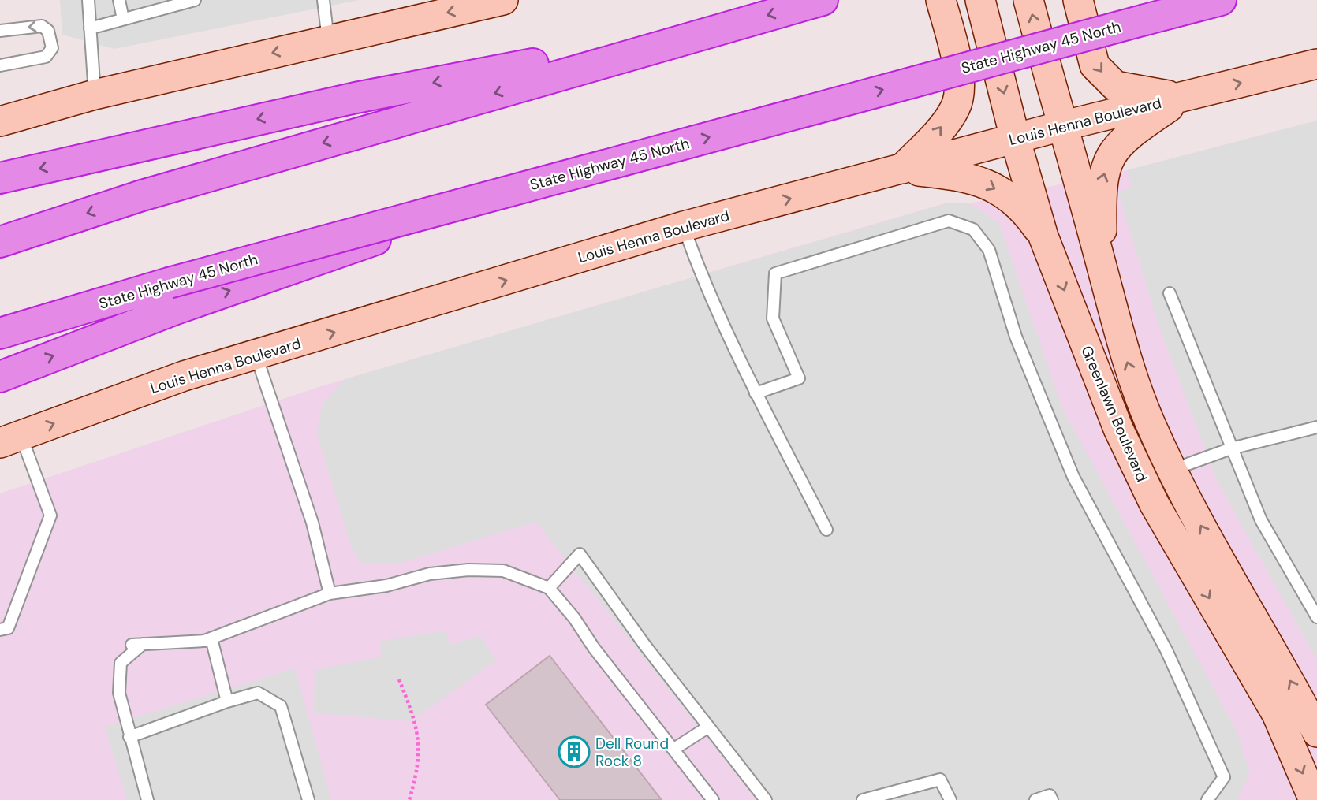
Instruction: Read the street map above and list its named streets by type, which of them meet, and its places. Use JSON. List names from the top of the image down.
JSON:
{
  "streets": {
    "highway": ["State Highway 45 North"],
    "main road": ["Louis Henna Boulevard", "Greenlawn Boulevard"]
  },
  "crossings": [
    ["Louis Henna Boulevard", "Greenlawn Boulevard"]
  ],
  "one_way": ["Louis Henna Boulevard"],
  "places": {
    "building": ["Dell Round Rock 8"]
  }
}
